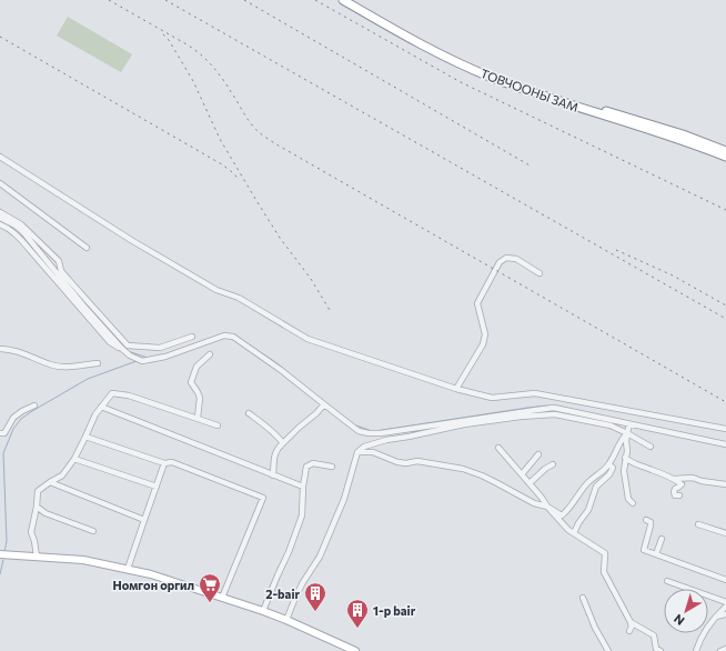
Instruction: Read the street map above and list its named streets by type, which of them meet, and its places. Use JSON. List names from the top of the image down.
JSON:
{
  "streets": {
    "highway": ["ТОВЧООНЫ ЗАМ"]
  },
  "places": {
    "supermarket": ["Номгон оргил"],
    "building": ["2-bair", "1-p bair"]
  },
  "north": "bottom left"
}
